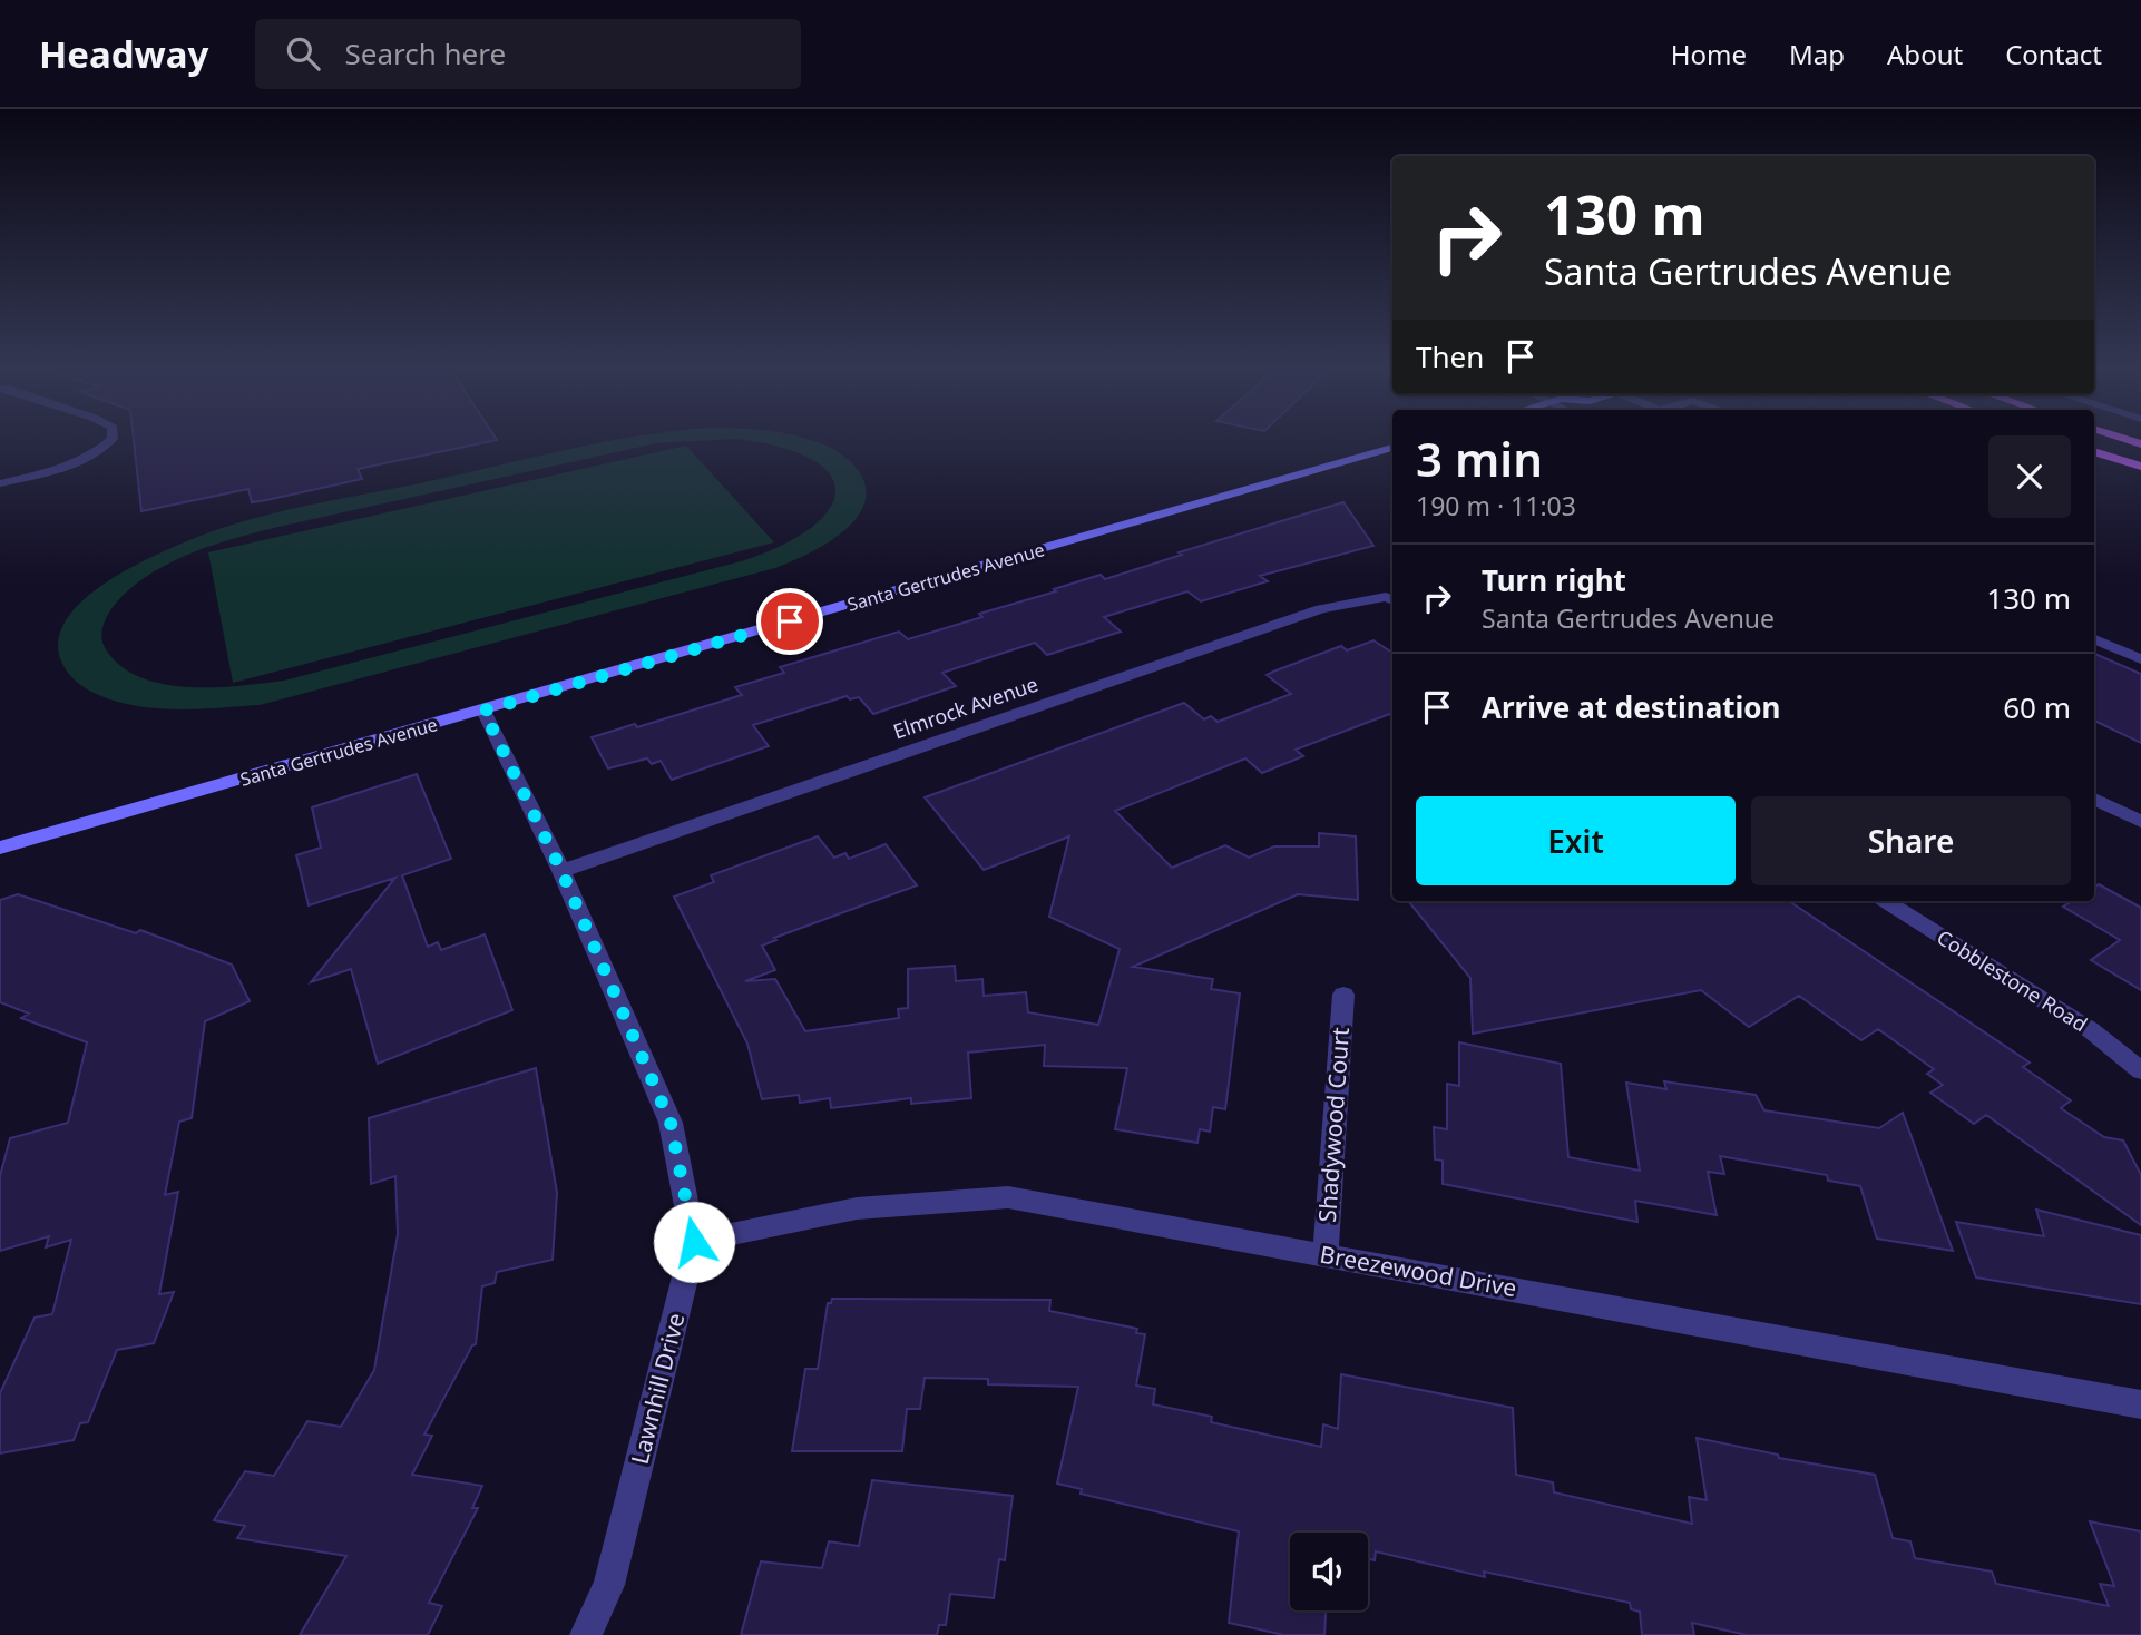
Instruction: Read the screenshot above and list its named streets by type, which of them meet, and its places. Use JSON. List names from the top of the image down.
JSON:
{
  "streets": {
    "main road": ["Santa Gertrudes Avenue"],
    "street": [
      "Elmrock Avenue",
      "Cobblestone Road",
      "Shadywood Court",
      "Breezewood Drive",
      "Lawnhill Drive"
    ]
  },
  "crossings": [
    ["Santa Gertrudes Avenue", "Lawnhill Drive"],
    ["Elmrock Avenue", "Lawnhill Drive"],
    ["Shadywood Court", "Breezewood Drive"],
    ["Breezewood Drive", "Lawnhill Drive"]
  ],
  "page": {
    "header": "Headway",
    "search": "Search here",
    "nav": [
      "Home",
      "Map",
      "About",
      "Contact"
    ],
    "turn": ["130 m", "Santa Gertrudes Avenue"],
    "then": "Then",
    "heading": ["3 min", "190 m · 11:03"],
    "list": [
      {
        "name": "Turn right",
        "note": "Santa Gertrudes Avenue",
        "value": "130 m"
      },
      {
        "name": "Arrive at destination",
        "value": "60 m"
      }
    ],
    "buttons": ["Exit", "Share"]
  }
}
